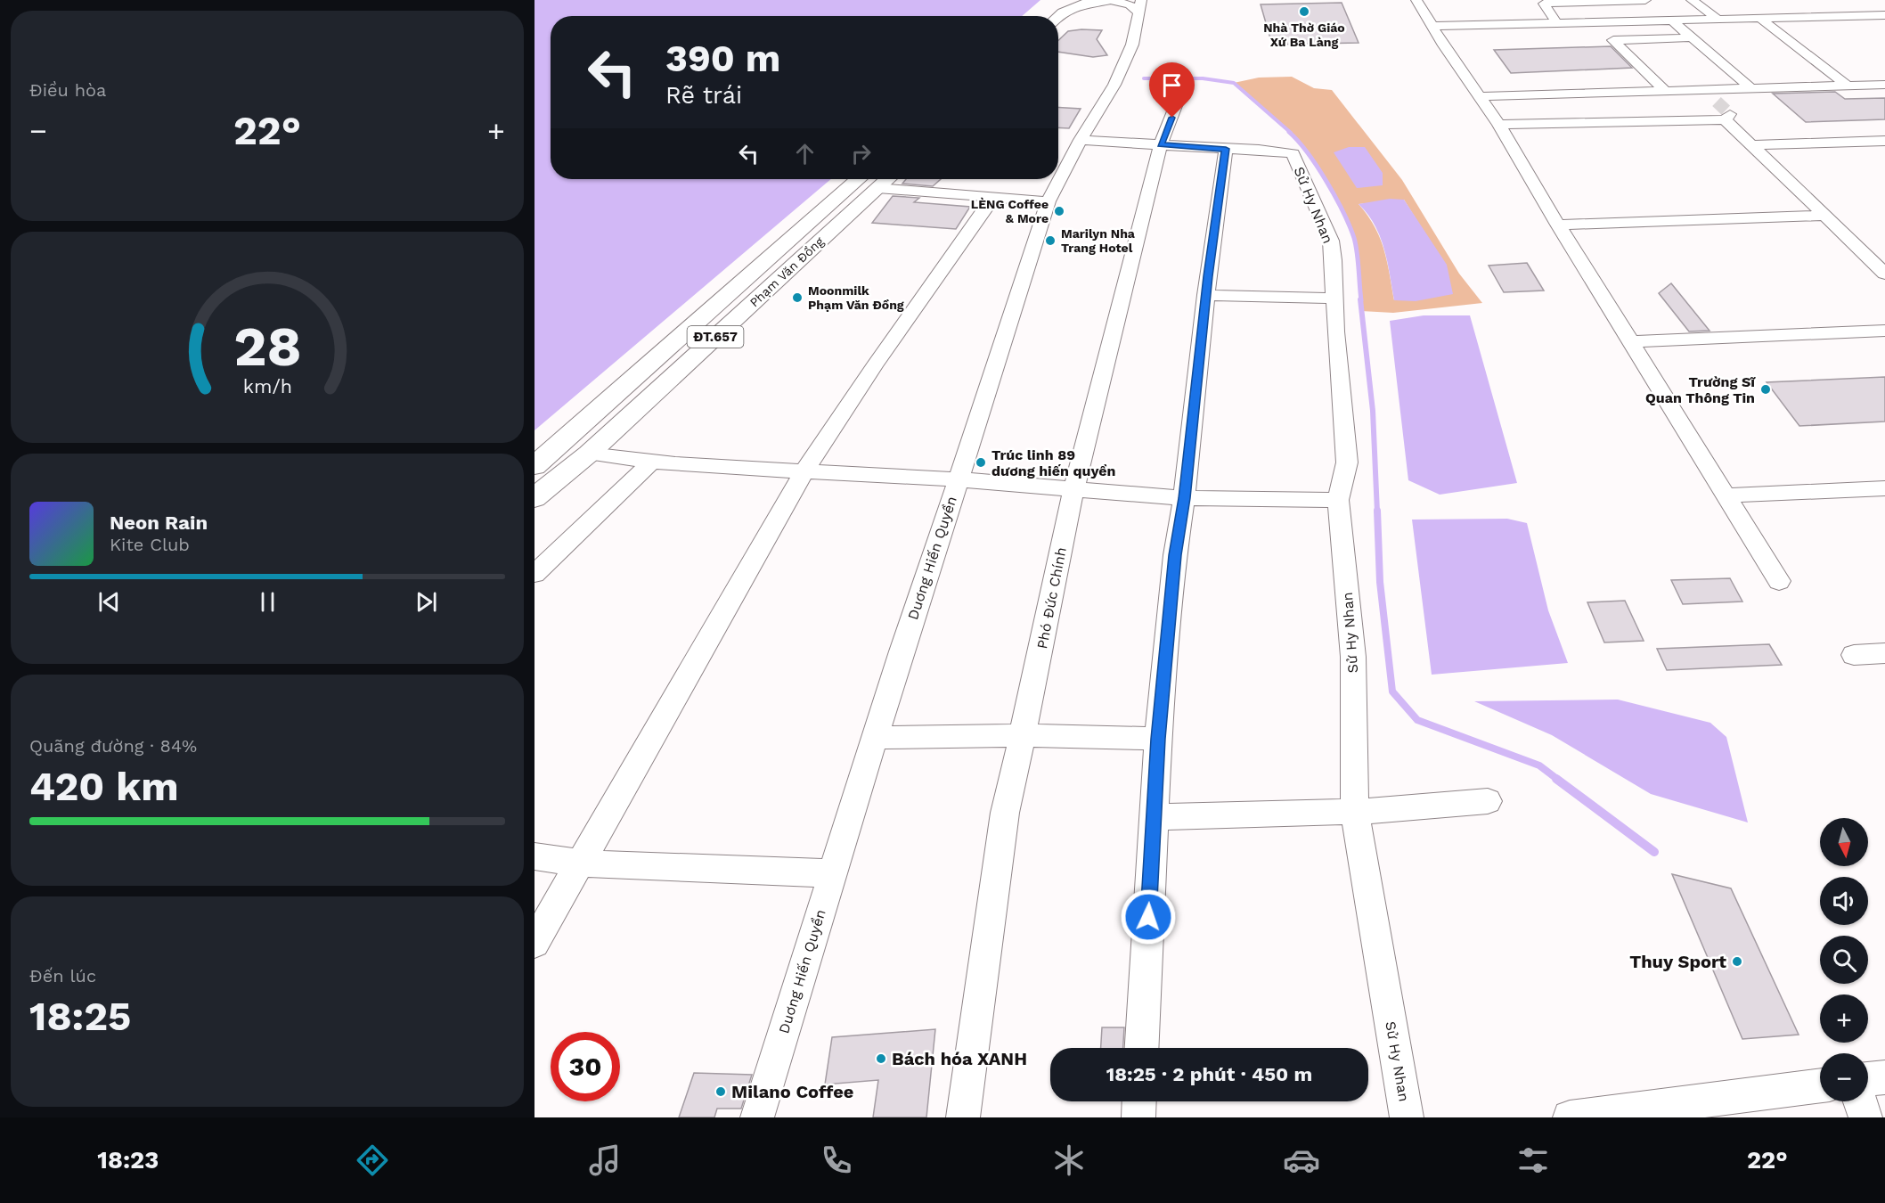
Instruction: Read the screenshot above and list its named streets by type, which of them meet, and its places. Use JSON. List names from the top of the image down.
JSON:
{
  "streets": {
    "main road": ["Phạm Văn Đồng", "ĐT.657"],
    "street": ["Sử Hy Nhan", "Duơng Hiến Quyền", "Phó Đức Chính"]
  },
  "places": [
    "Nhà Thờ Giáo Xứ Ba Làng",
    "LÈNG Coffee & More",
    "Marilyn Nha Trang Hotel",
    "Moonmilk Phạm Văn Đồng",
    "Trường Sĩ Quan Thông Tin",
    "Trúc linh 89 dương hiến quyền",
    "Thuy Sport",
    "Bách hóa XANH",
    "Milano Coffee"
  ],
  "north": "bottom",
  "page": {
    "tile": [
      "Điều hòa",
      ["Quãng đường · 84%", "420 km"],
      ["Đến lúc", "18:25"]
    ],
    "turn": ["390 m", "Rẽ trái"],
    "heat": ["−", "22°", "+"],
    "song": ["Neon Rain", "Kite Club"],
    "map_buttons": ["+", "−"],
    "limit": "30",
    "trip": "18:25 · 2 phút · 450 m",
    "tabs": ["18:23", "22°"],
    "gauge": ["28", "km/h"]
  }
}
